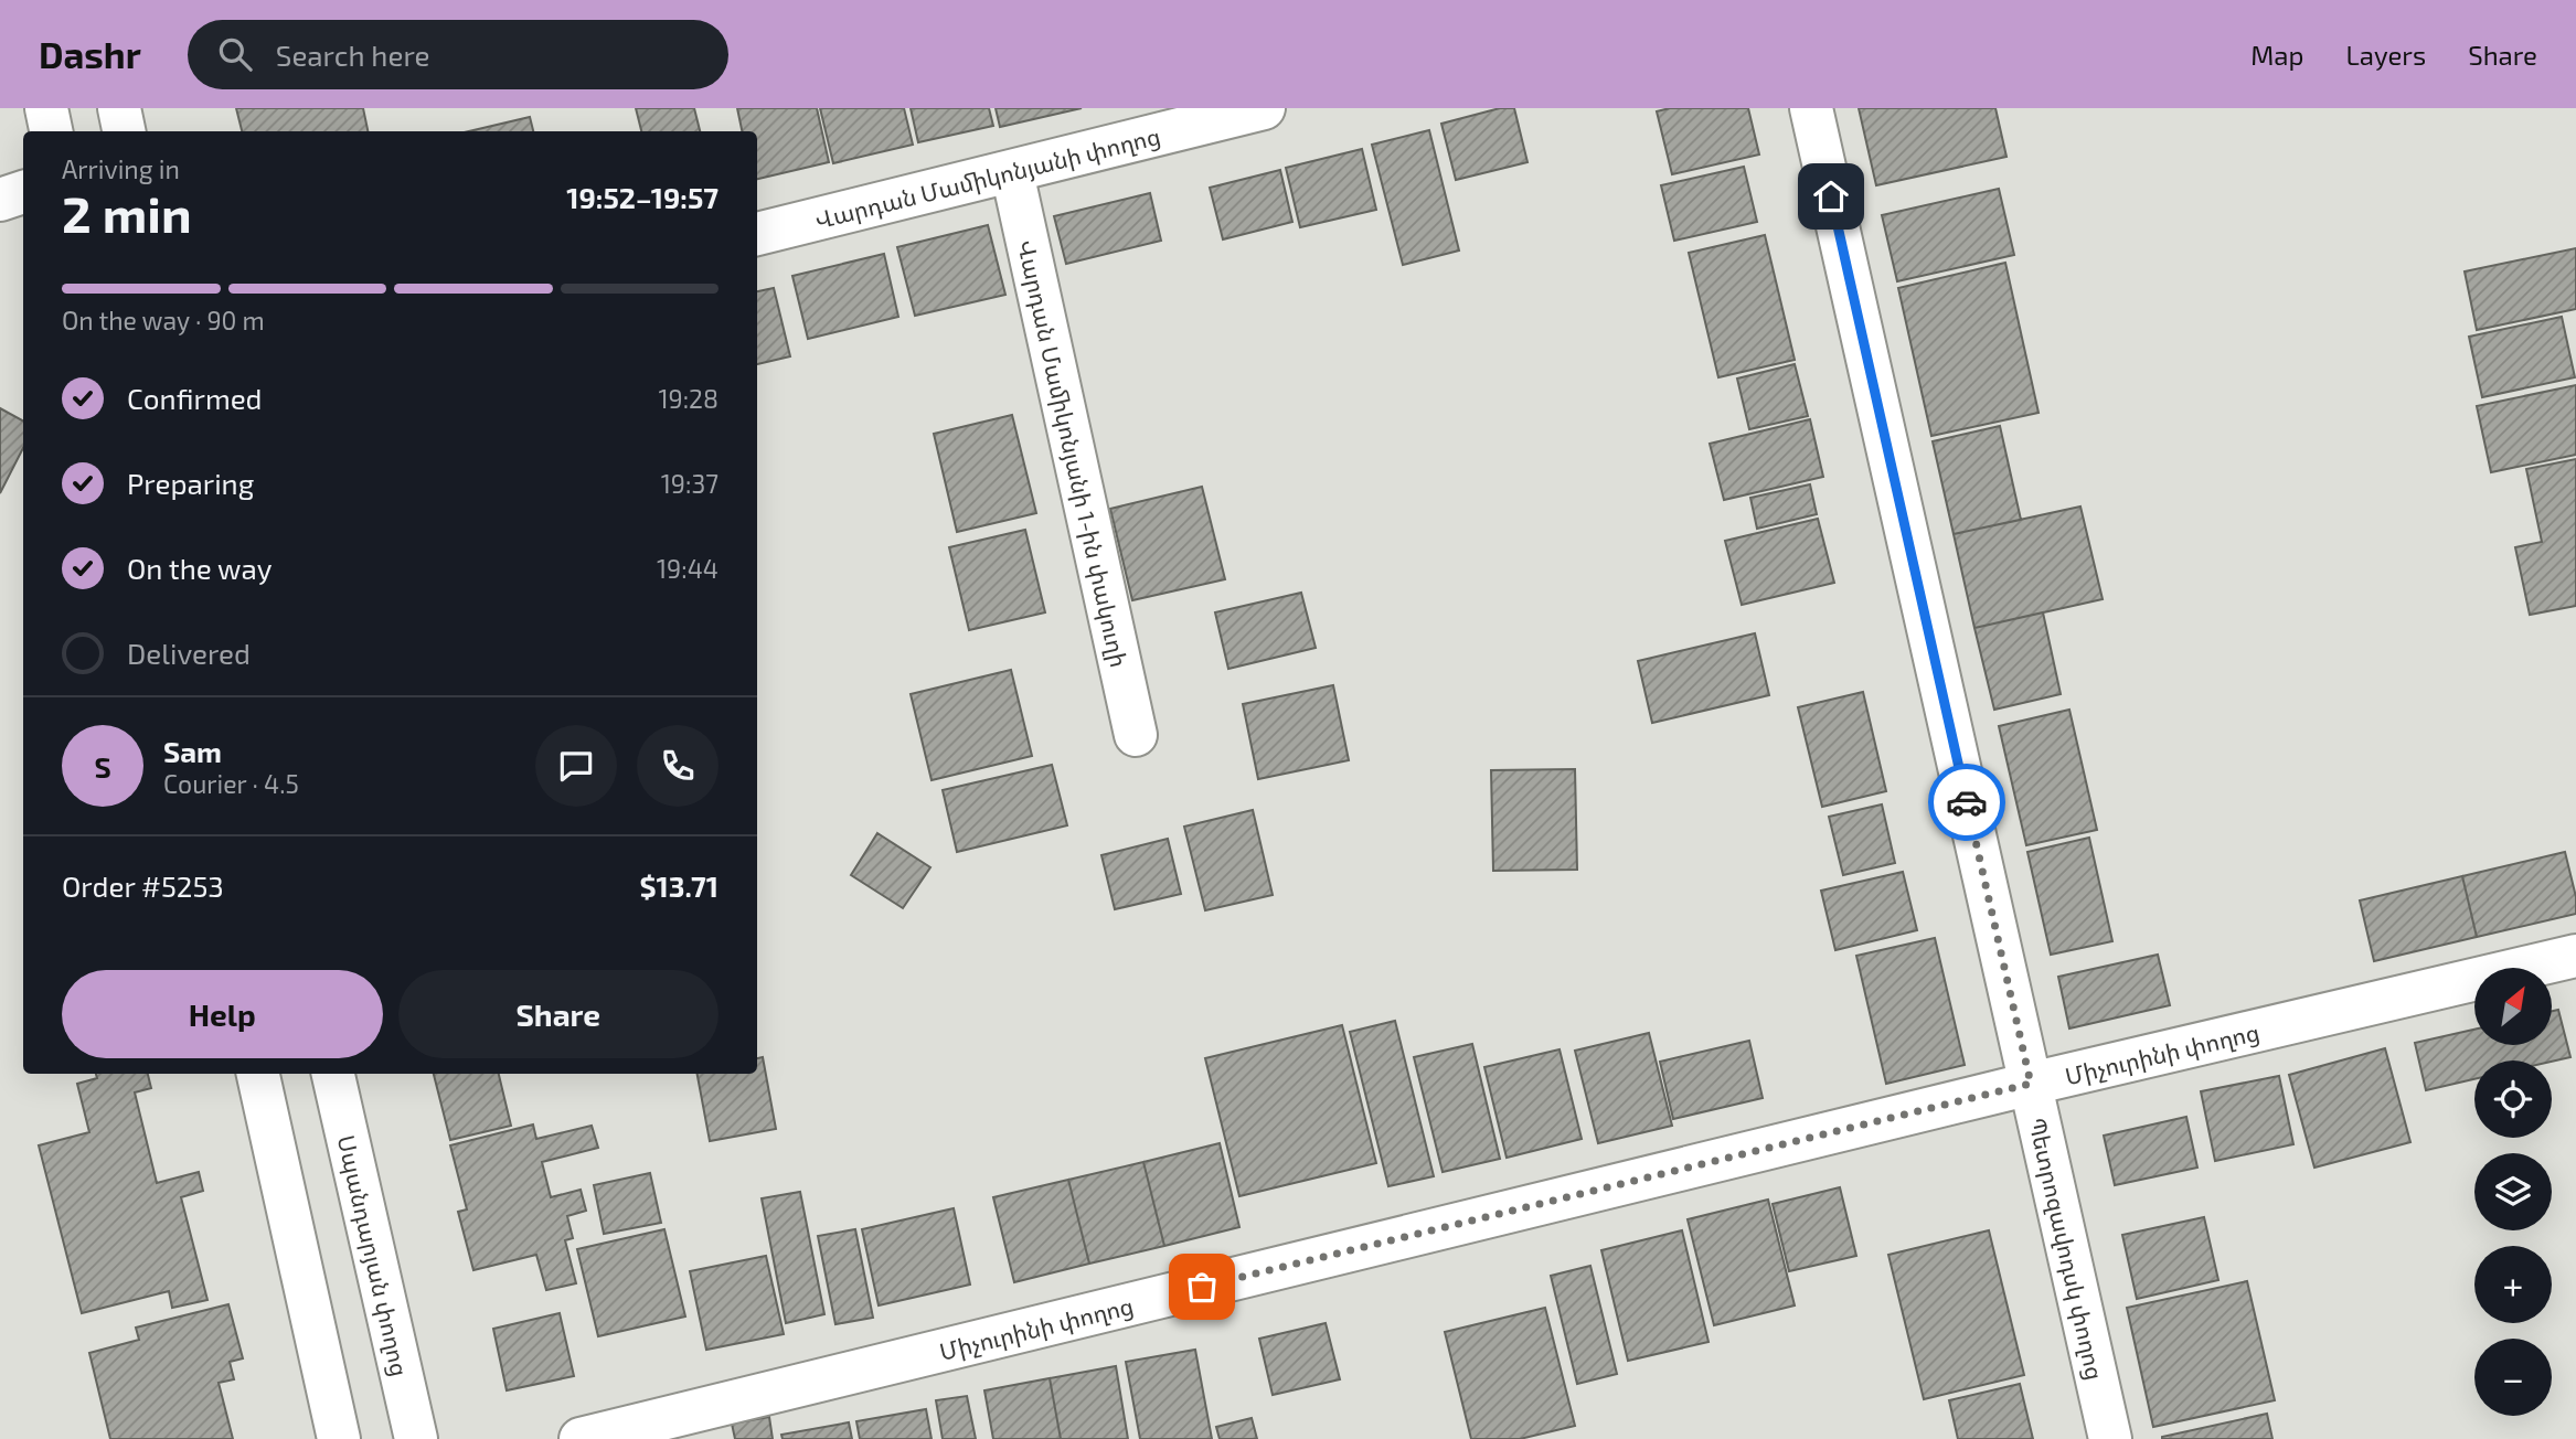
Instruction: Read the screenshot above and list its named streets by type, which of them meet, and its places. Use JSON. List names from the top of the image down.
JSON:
{
  "streets": {
    "street": [
      "Վարդան Մամիկոնյանի փողոց",
      "Վարդան Մամիկոնյանի 1-ին փակուղի",
      "Միչուրինի փողոց",
      "Պետրոզավոդսկ փողոց",
      "Սպանդարյան փողոց"
    ]
  },
  "crossings": [
    ["Վարդան Մամիկոնյանի փողոց", "Վարդան Մամիկոնյանի 1-ին փակուղի"],
    ["Միչուրինի փողոց", "Պետրոզավոդսկ փողոց"]
  ],
  "north": "top right",
  "page": {
    "header": "Dashr",
    "search": "Search here",
    "nav": ["Map", "Layers", "Share"],
    "heading": ["2 min", "Arriving in", "19:52–19:57"],
    "panel": [
      "Sam",
      "Courier · 4.5",
      "Order #5253",
      "$13.71"
    ],
    "bar": "On the way · 90 m",
    "list": [
      ["Confirmed", "19:28"],
      ["Preparing", "19:37"],
      ["On the way", "19:44"],
      "Delivered"
    ],
    "round": "S",
    "buttons": ["Help", "Share"],
    "map_buttons": ["+", "−"]
  }
}
